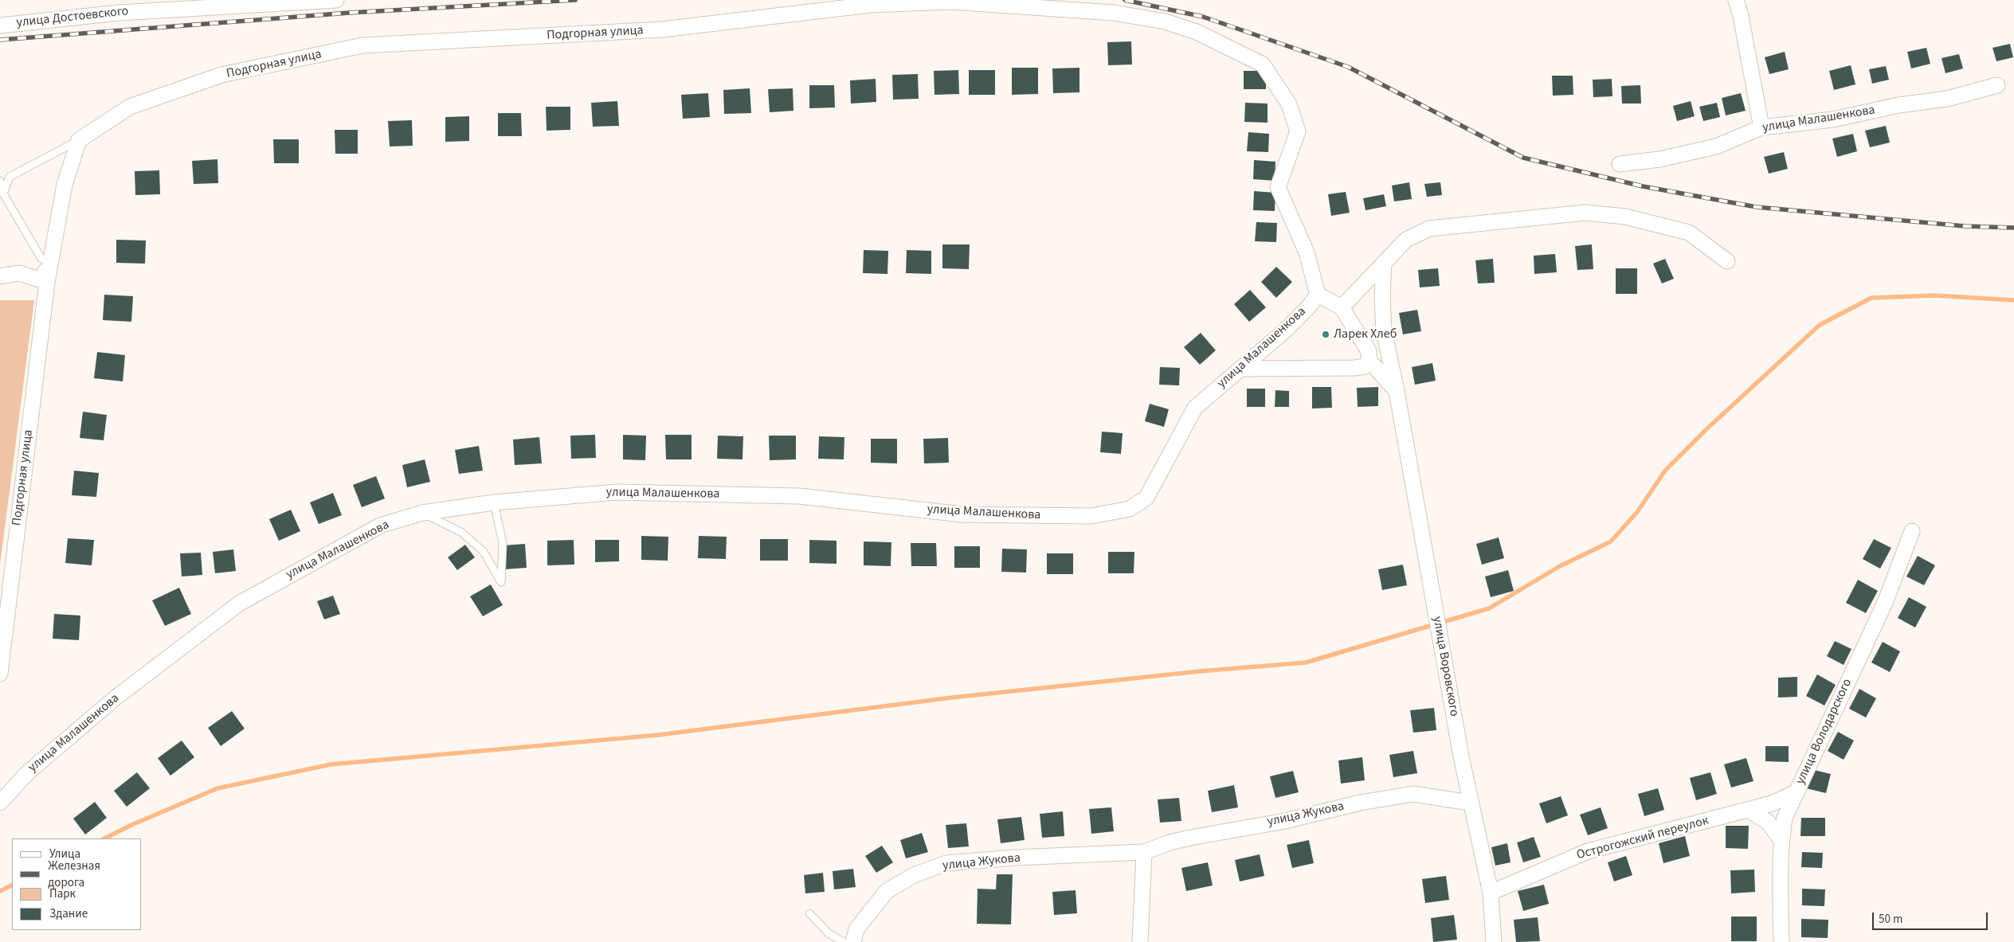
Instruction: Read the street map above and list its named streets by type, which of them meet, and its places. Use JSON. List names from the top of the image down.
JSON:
{
  "streets": {
    "street": [
      "улица Достоевского",
      "Подгорная улица",
      "улица Малашенкова",
      "улица Воровского",
      "улица Володарского",
      "улица Жукова",
      "Острогожский переулок"
    ]
  },
  "crossings": [
    ["Подгорная улица", "улица Малашенкова"],
    ["улица Воровского", "улица Жукова"],
    ["улица Воровского", "Острогожский переулок"],
    ["улица Володарского", "Острогожский переулок"]
  ],
  "places": ["Ларек Хлеб"],
  "legend": [
    "Улица",
    "Железная дорога",
    "Парк",
    "Здание"
  ],
  "scale_bar": "50 m"
}
